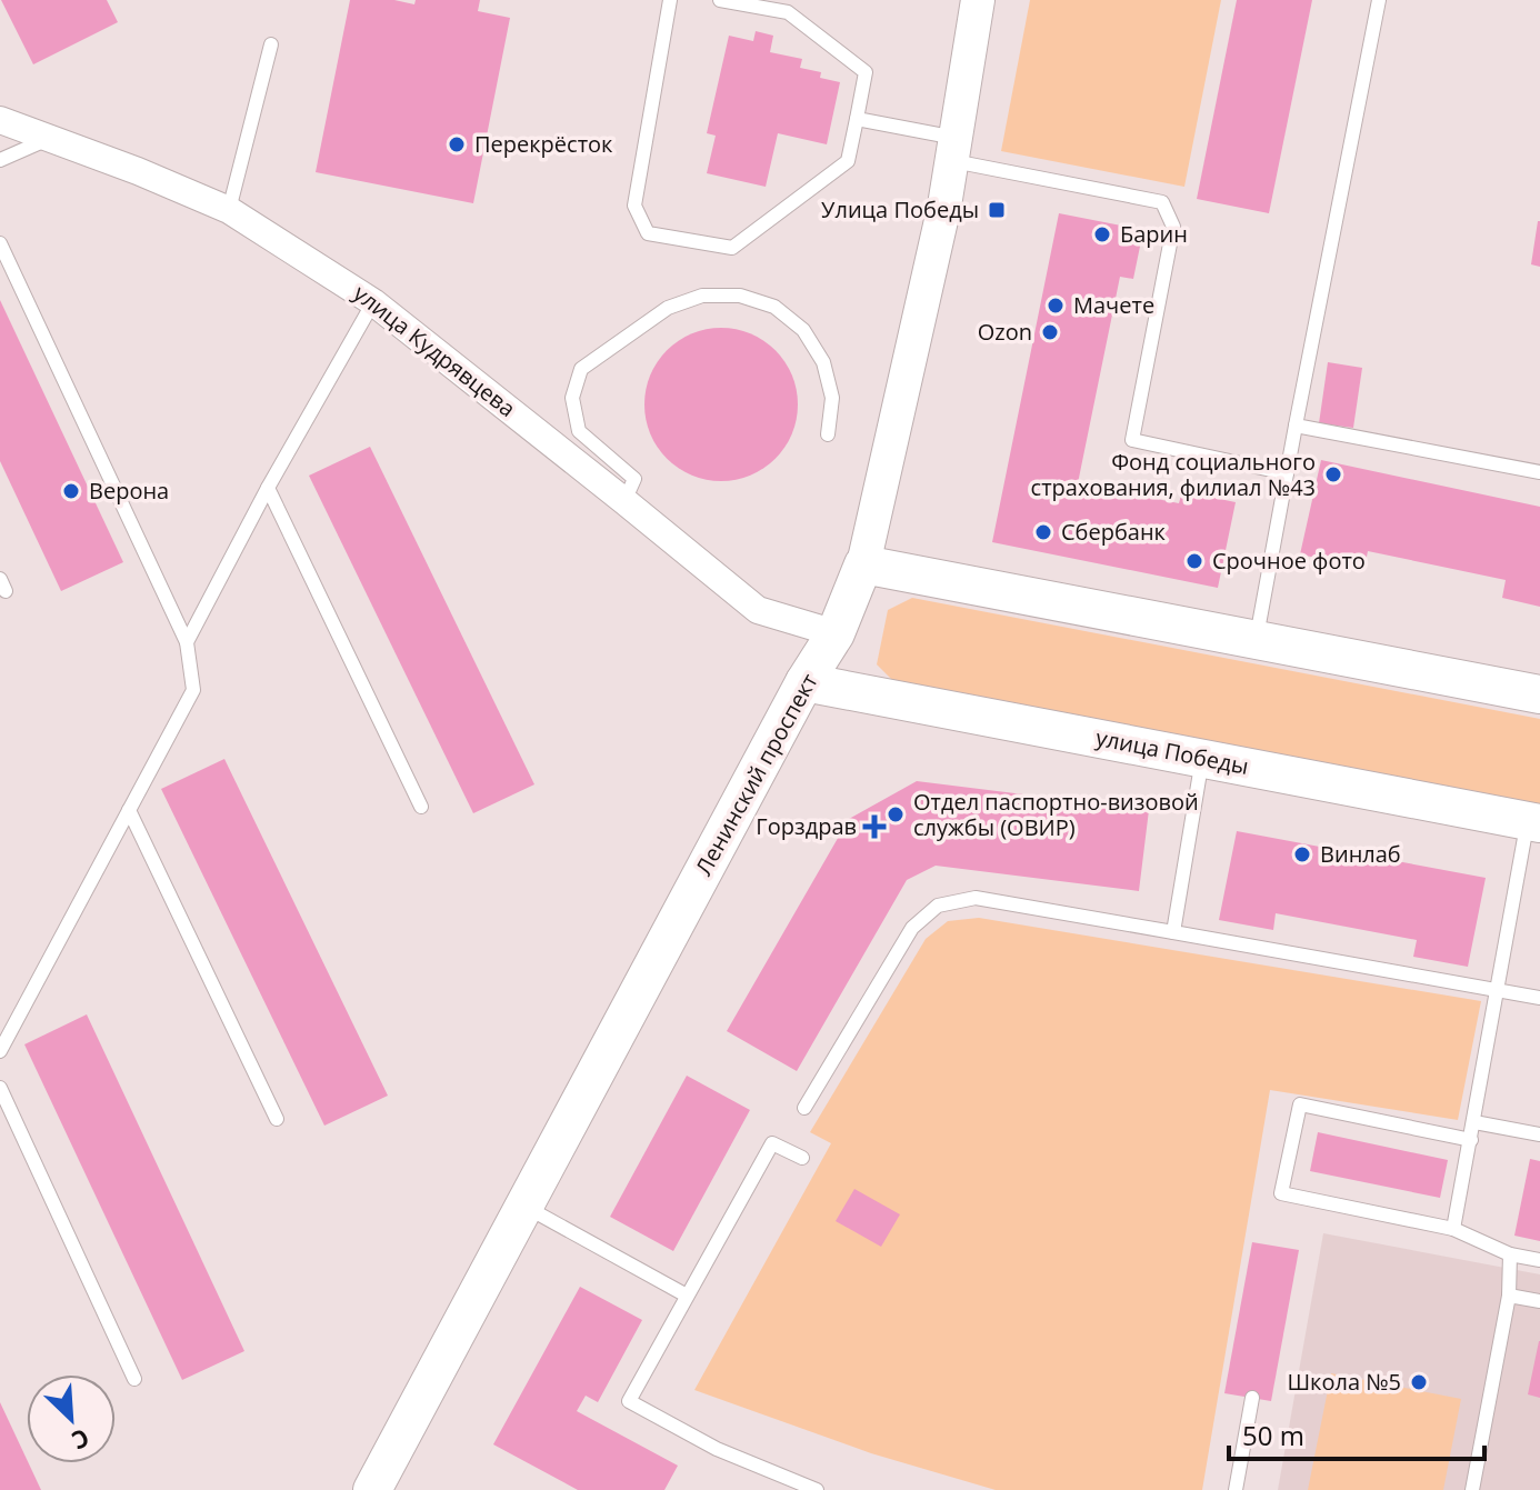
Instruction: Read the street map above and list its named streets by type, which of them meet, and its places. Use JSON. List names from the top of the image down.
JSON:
{
  "streets": {
    "main road": ["улица Победы", "Ленинский проспект"],
    "street": ["улица Кудрявцева"]
  },
  "crossings": [
    ["улица Кудрявцева", "Ленинский проспект"],
    ["улица Победы", "Ленинский проспект"]
  ],
  "places": {
    "other": [
      "Перекрёсток",
      "Барин",
      "Мачете",
      "Ozon",
      "Фонд социального страхования, филиал №43",
      "Верона",
      "Сбербанк",
      "Срочное фото",
      "Отдел паспортно-визовой службы (ОВИР)",
      "Винлаб",
      "Школа №5"
    ],
    "transit": ["Улица Победы"],
    "health": ["Горздрав"]
  },
  "scale_bar": "50 m",
  "north": "bottom right"
}
